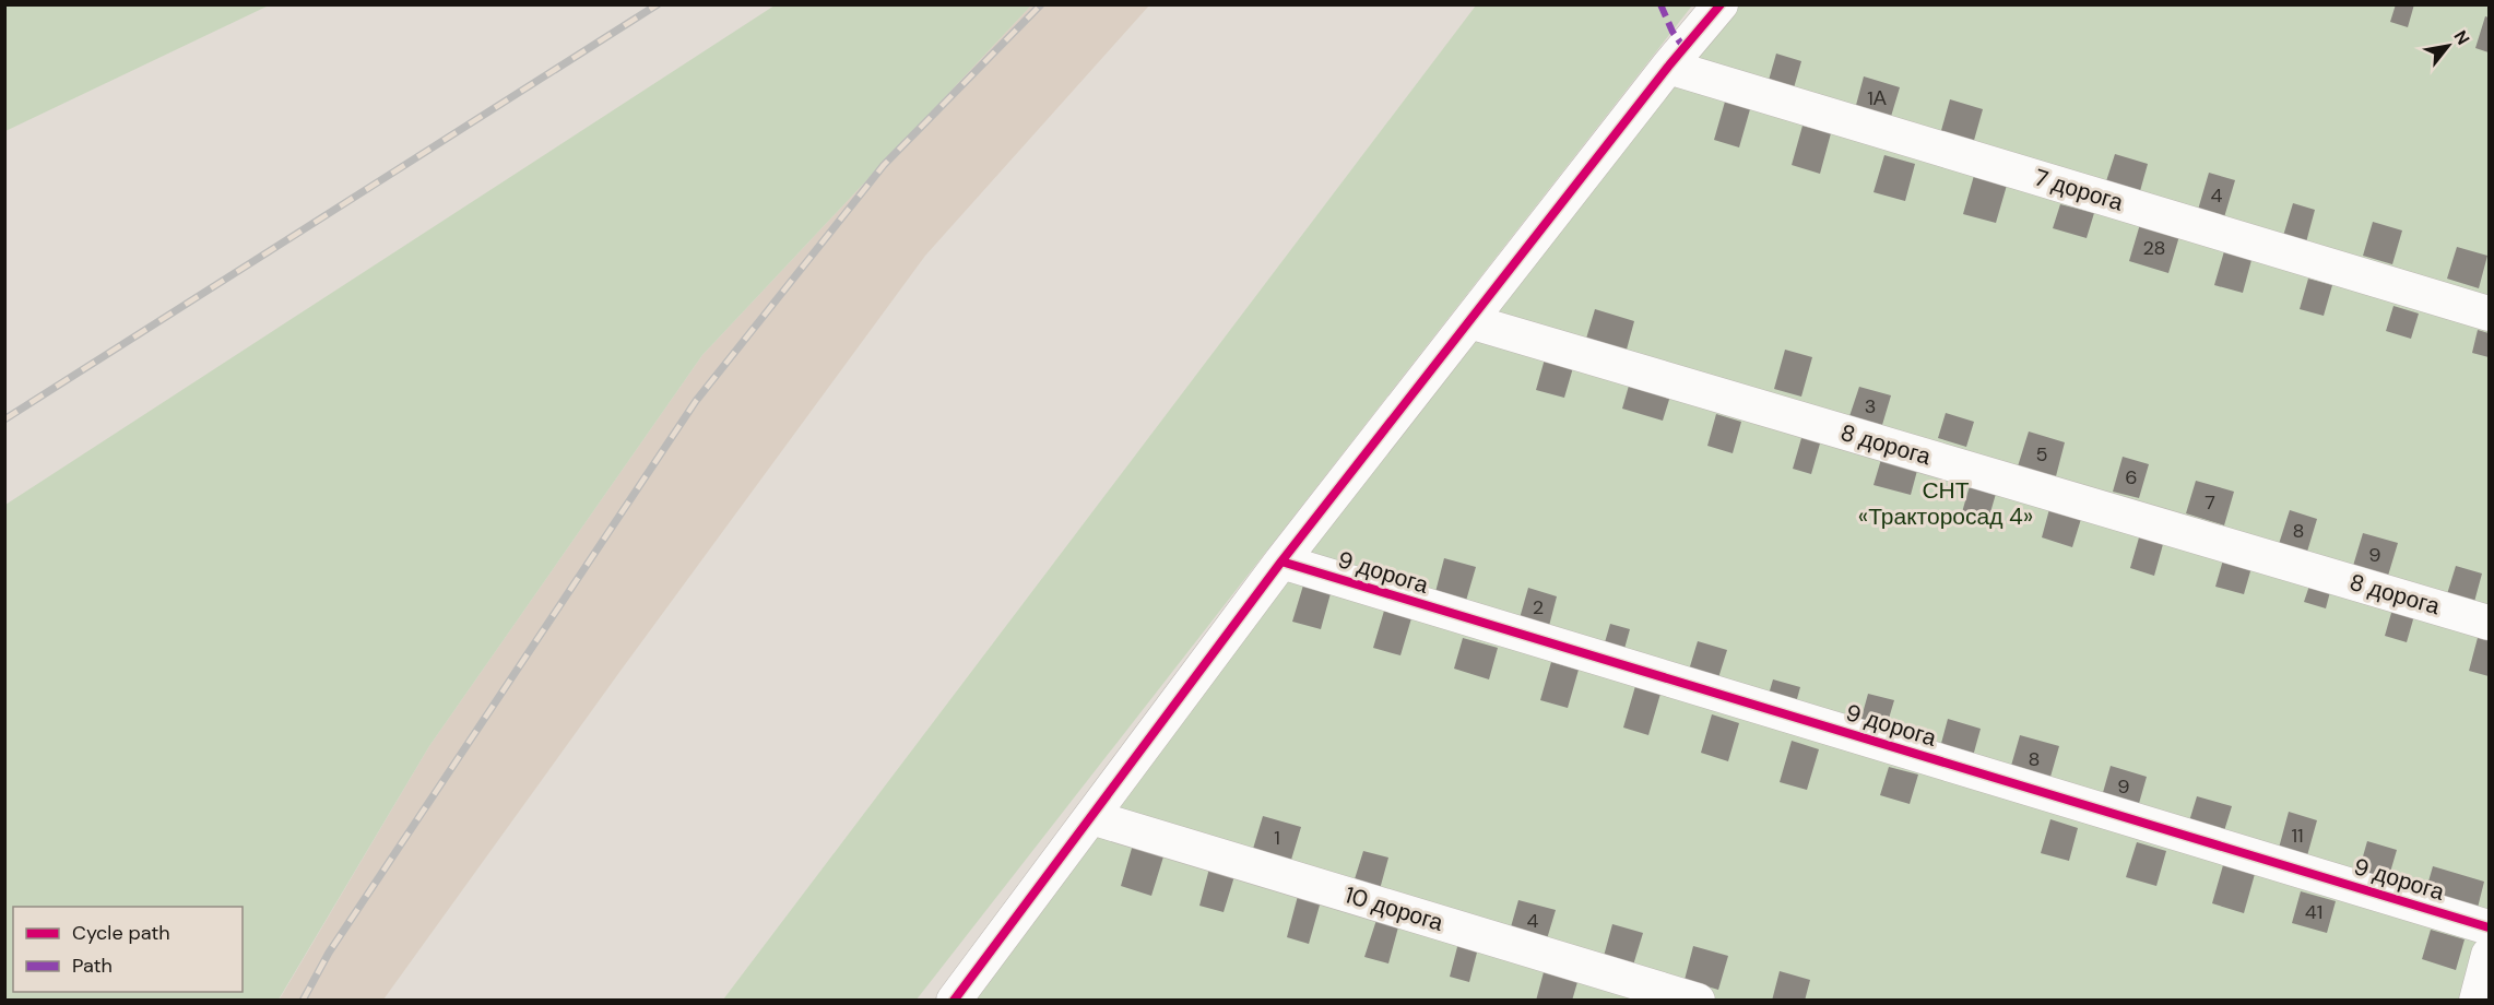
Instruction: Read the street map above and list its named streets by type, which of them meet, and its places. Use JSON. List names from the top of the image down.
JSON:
{
  "streets": {
    "street": [
      "7 дорога",
      "8 дорога",
      "9 дорога",
      "10 дорога"
    ]
  },
  "parks": ["СНТ «Тракторосад 4»"],
  "house_numbers": [
    "1А",
    "4",
    "28",
    "3",
    "5",
    "6",
    "7",
    "8",
    "9",
    "2",
    "8",
    "9",
    "11",
    "1",
    "41",
    "4"
  ],
  "legend": ["Cycle path", "Path"],
  "north": "top right"
}
